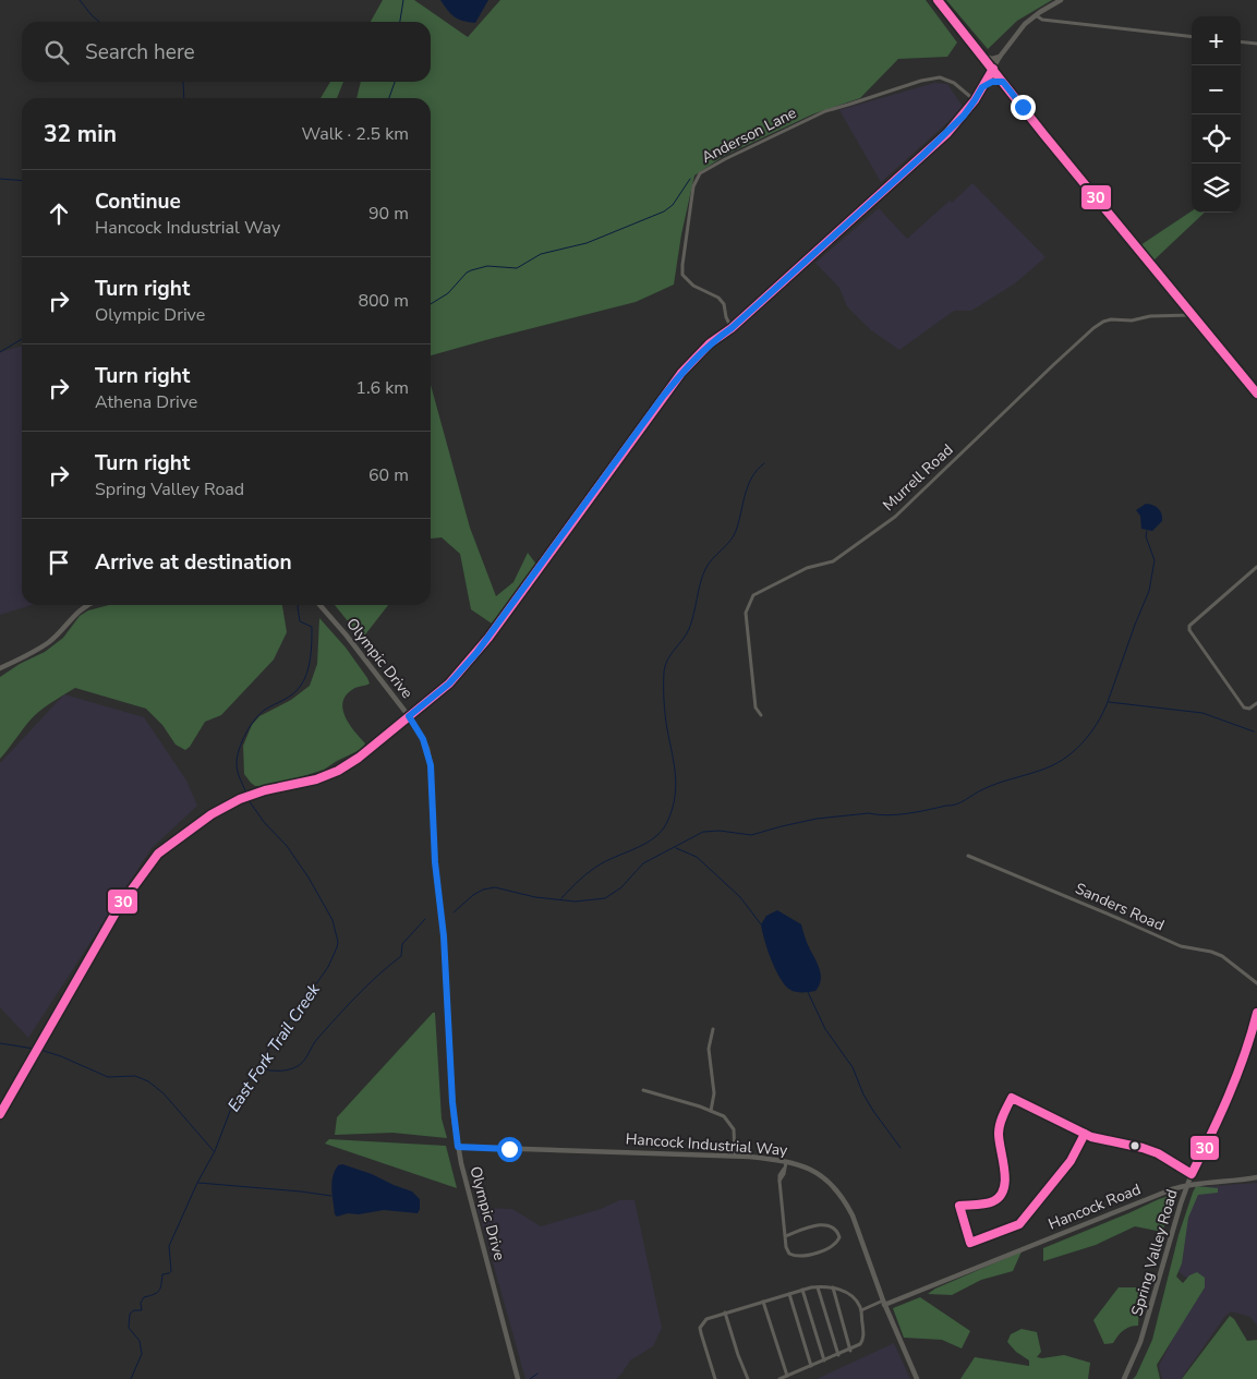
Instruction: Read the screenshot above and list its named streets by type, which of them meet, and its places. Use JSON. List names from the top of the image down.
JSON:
{
  "streets": {
    "street": [
      "Anderson Lane",
      "Murrell Road",
      "Olympic Drive",
      "Sanders Road",
      "Hancock Industrial Way",
      "Hancock Road",
      "Spring Valley Road"
    ]
  },
  "crossings": [
    ["Olympic Drive", "Hancock Industrial Way"],
    ["Hancock Industrial Way", "Hancock Road"],
    ["Hancock Road", "Spring Valley Road"]
  ],
  "water": ["East Fork Trail Creek"],
  "lines": ["transit line 30"],
  "page": {
    "map_buttons": ["+", "−"],
    "search": "Search here",
    "heading": ["32 min", "Walk · 2.5 km"],
    "list": [
      ["Continue", "Hancock Industrial Way", "90 m"],
      ["Turn right", "Olympic Drive", "800 m"],
      ["Turn right", "Athena Drive", "1.6 km"],
      ["Turn right", "Spring Valley Road", "60 m"],
      "Arrive at destination"
    ]
  }
}
